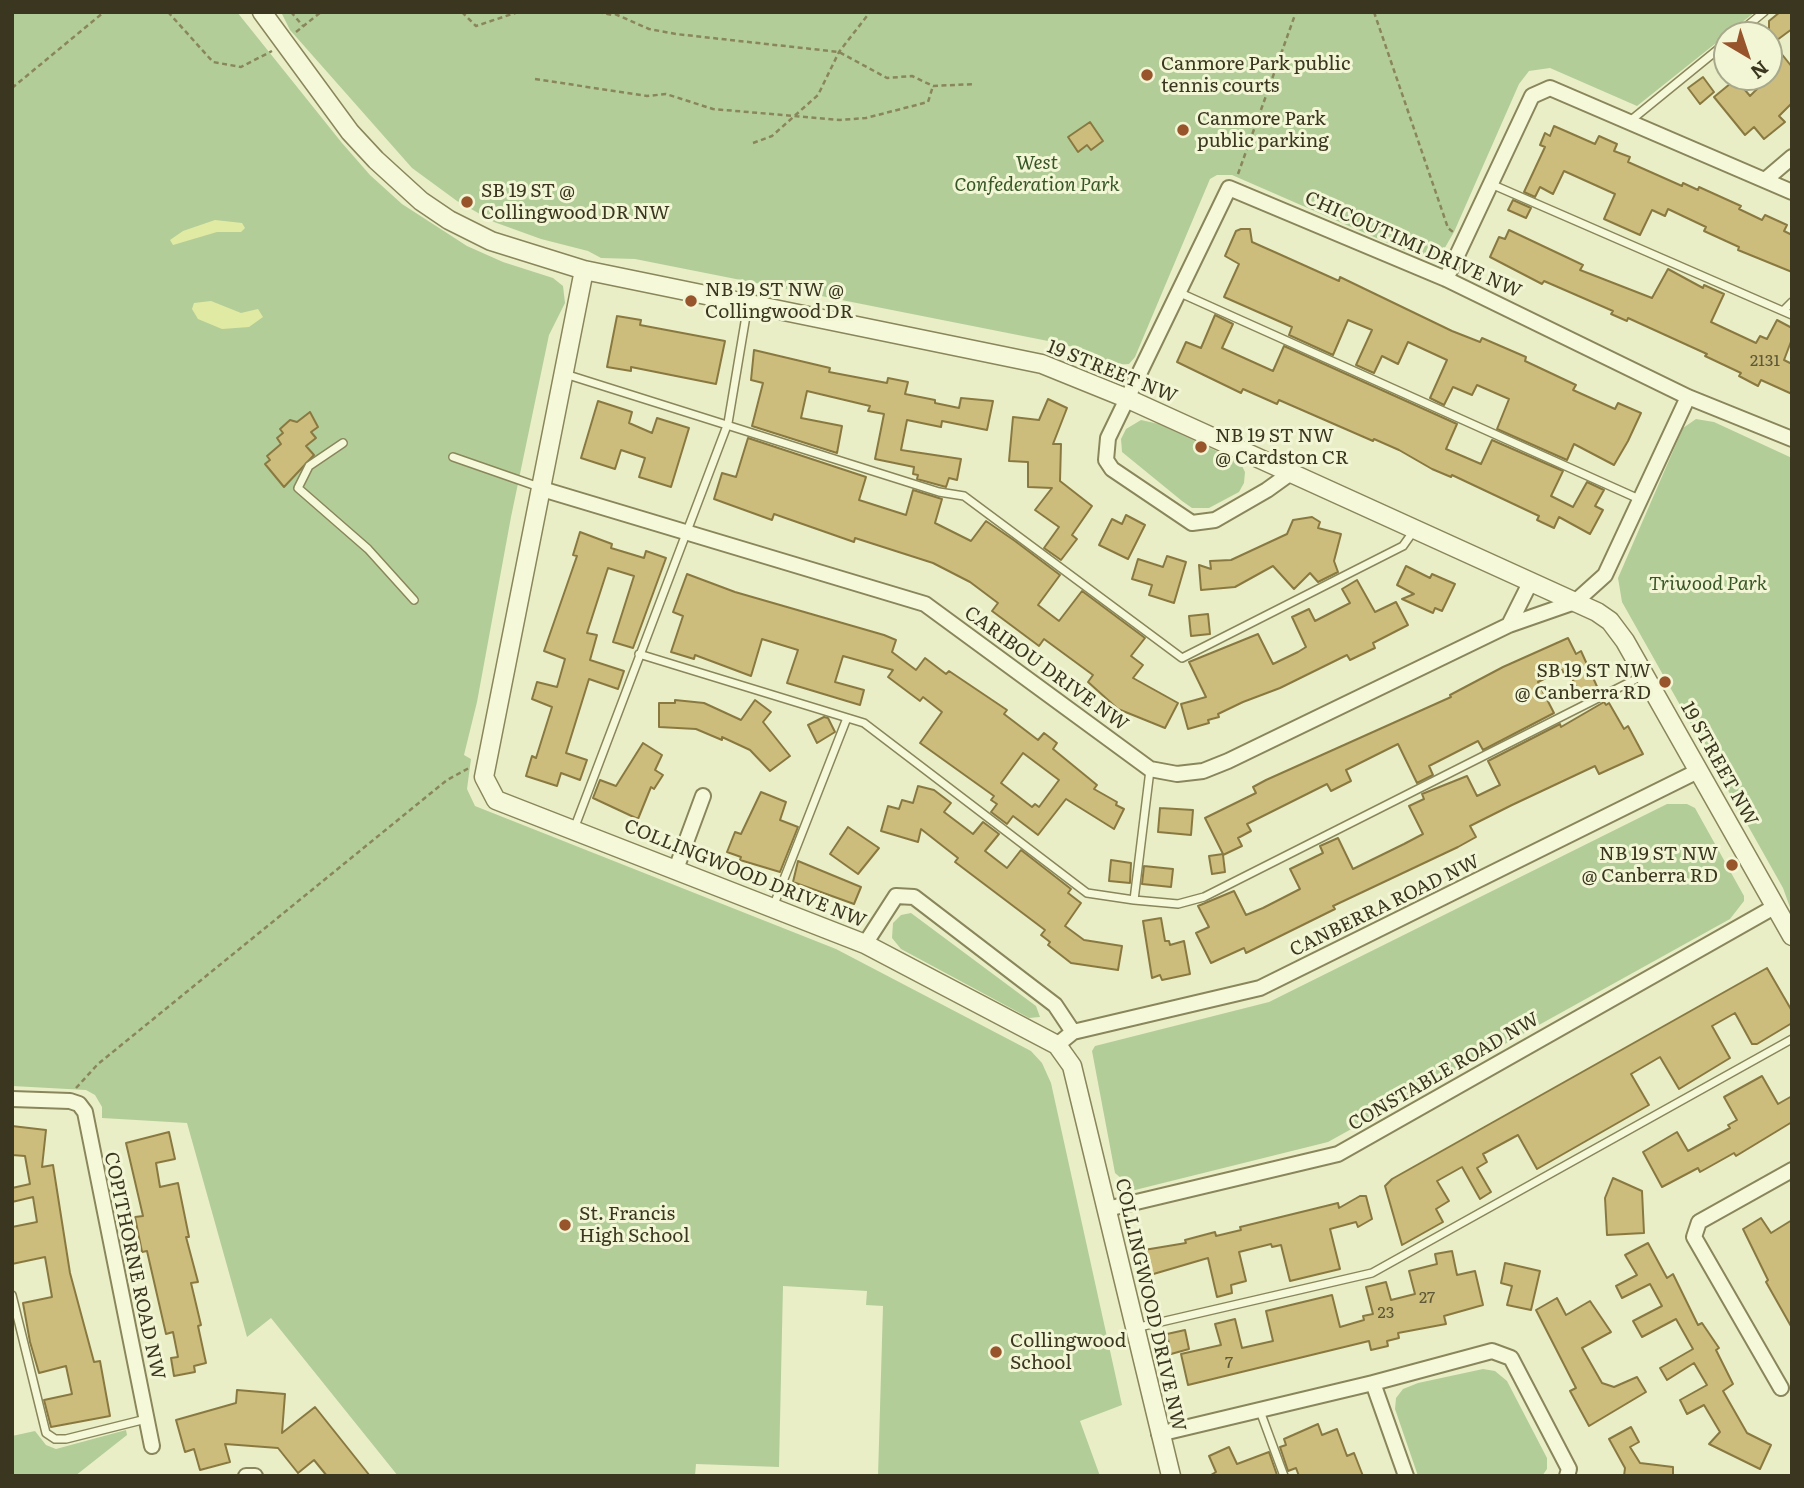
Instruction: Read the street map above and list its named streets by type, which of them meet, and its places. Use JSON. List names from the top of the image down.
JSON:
{
  "streets": {
    "street": [
      "CHICOUTIMI DRIVE NW",
      "19 STREET NW",
      "CARIBOU DRIVE NW",
      "COLLINGWOOD DRIVE NW",
      "CANBERRA ROAD NW",
      "CONSTABLE ROAD NW",
      "COPITHORNE ROAD NW"
    ]
  },
  "crossings": [
    ["19 STREET NW", "CARIBOU DRIVE NW"],
    ["19 STREET NW", "COLLINGWOOD DRIVE NW"],
    ["19 STREET NW", "CANBERRA ROAD NW"],
    ["19 STREET NW", "CONSTABLE ROAD NW"],
    ["CARIBOU DRIVE NW", "COLLINGWOOD DRIVE NW"],
    ["COLLINGWOOD DRIVE NW", "CANBERRA ROAD NW"],
    ["COLLINGWOOD DRIVE NW", "CONSTABLE ROAD NW"]
  ],
  "parks": ["West Confederation Park", "Triwood Park"],
  "places": [
    "Canmore Park public tennis courts",
    "Canmore Park public parking",
    "SB 19 ST @ Collingwood DR NW",
    "NB 19 ST NW @ Collingwood DR",
    "NB 19 ST NW @ Cardston CR",
    "SB 19 ST NW @ Canberra RD",
    "NB 19 ST NW @ Canberra RD",
    "St. Francis High School",
    "Collingwood School"
  ],
  "house_numbers": [
    "2131",
    "27",
    "23",
    "7"
  ],
  "north": "bottom right"
}
